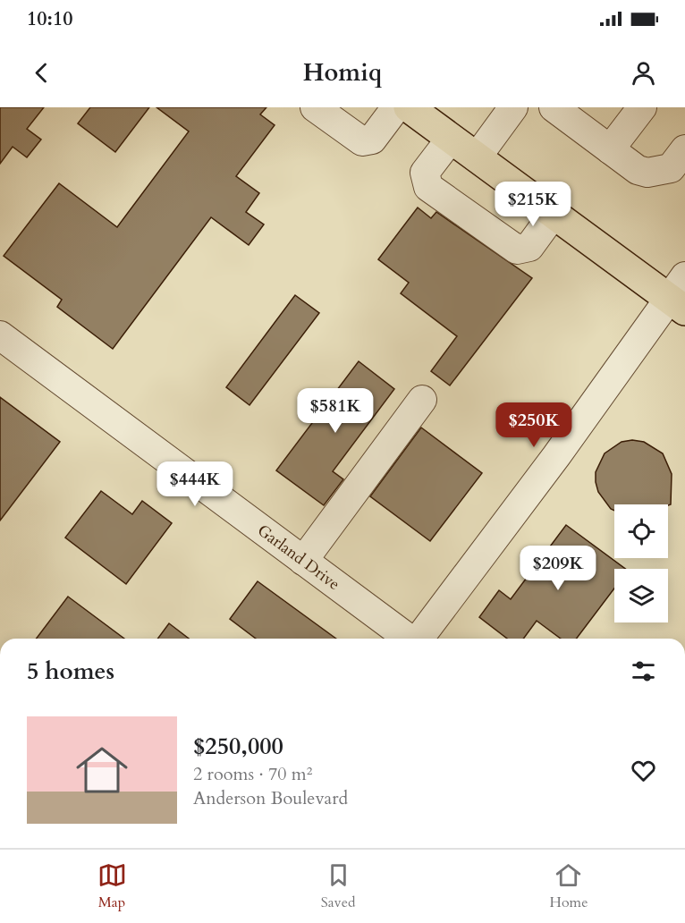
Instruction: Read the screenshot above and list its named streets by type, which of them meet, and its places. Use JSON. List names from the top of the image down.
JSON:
{
  "streets": {
    "street": ["Garland Drive"]
  },
  "page": {
    "status": "10:10",
    "header": "Homiq",
    "price": [
      "$215K",
      "$581K",
      "$250K",
      "$444K",
      "$209K"
    ],
    "heading": "5 homes",
    "list": [
      {
        "name": "$250,000",
        "note": "2 rooms · 70 m² · Anderson Boulevard"
      }
    ],
    "tabs": ["Map", "Saved", "Home"]
  }
}
